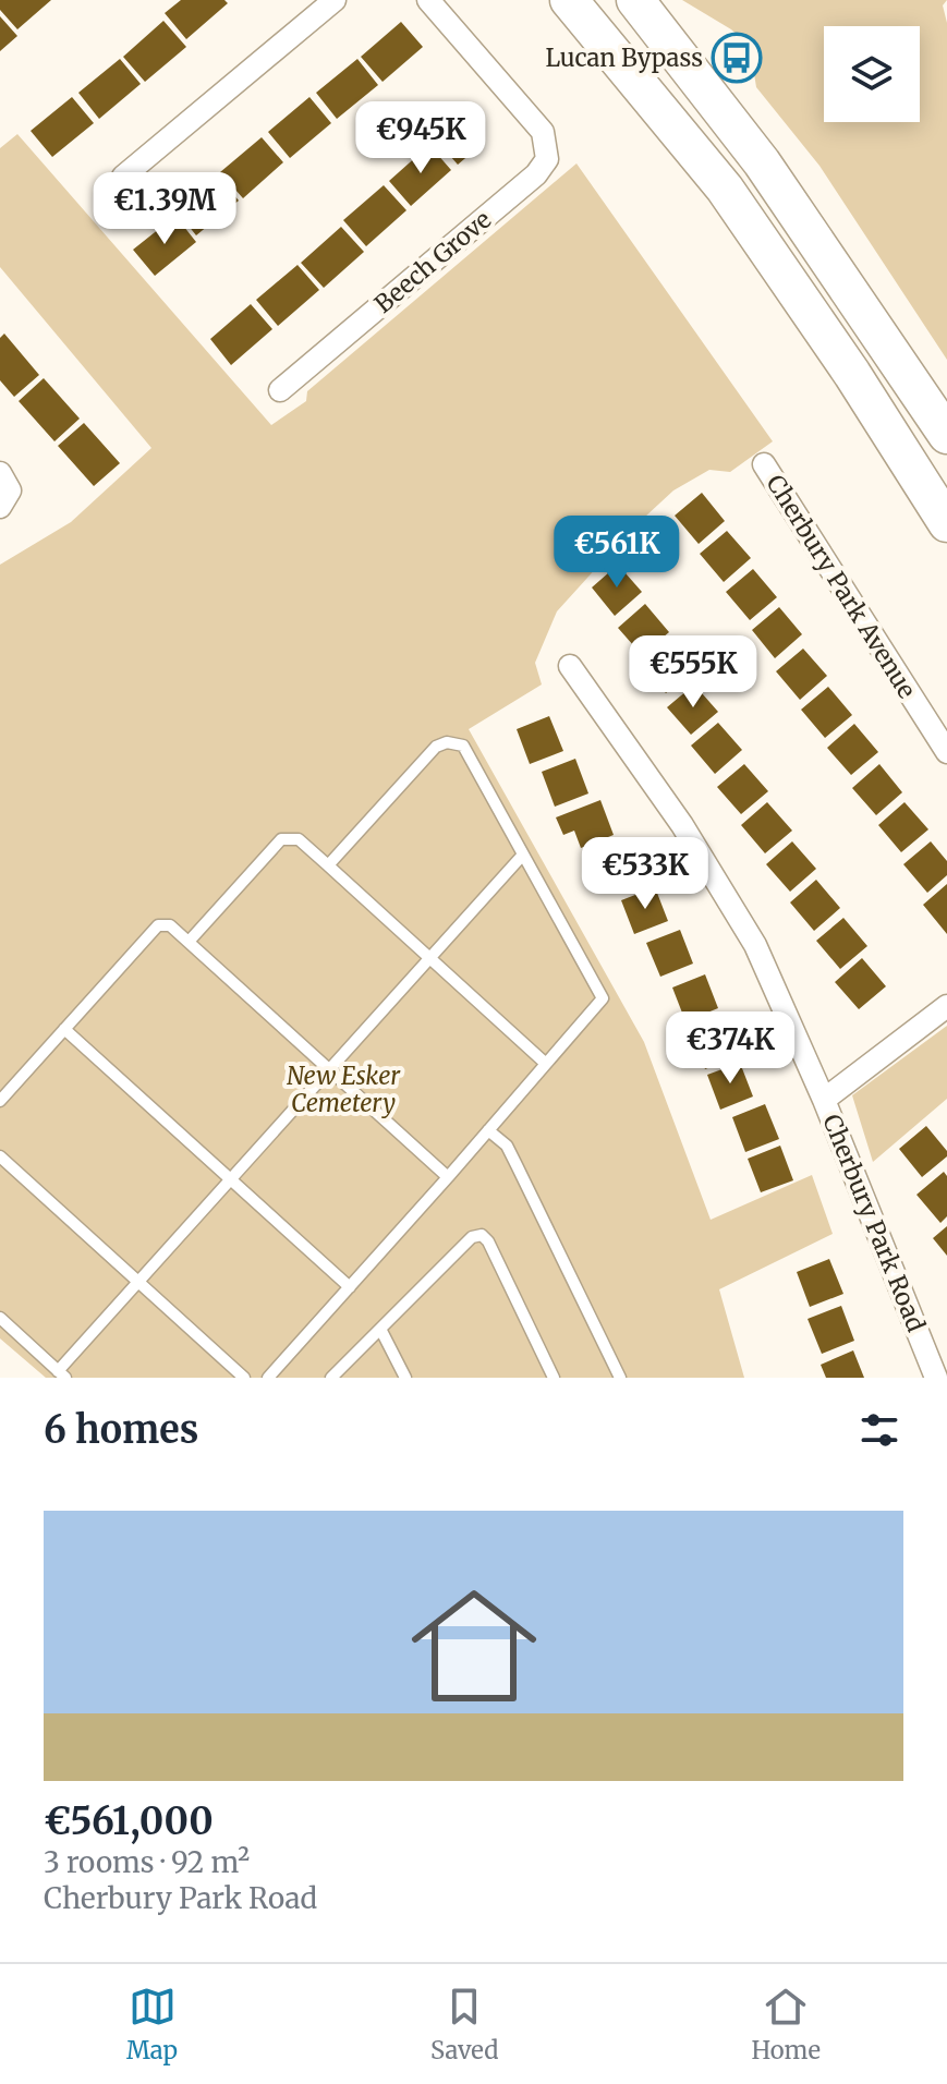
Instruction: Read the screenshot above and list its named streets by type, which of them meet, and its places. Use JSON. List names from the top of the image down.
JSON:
{
  "streets": {
    "street": ["Beech Grove", "Cherbury Park Avenue", "Cherbury Park Road"]
  },
  "parks": ["New Esker Cemetery"],
  "places": {
    "bus stop": ["Lucan Bypass"]
  },
  "page": {
    "price": [
      "€945K",
      "€1.39M",
      "€561K",
      "€555K",
      "€533K",
      "€374K"
    ],
    "heading": "6 homes",
    "list": [
      {
        "name": "€561,000",
        "note": "3 rooms · 92 m² · Cherbury Park Road"
      }
    ],
    "tabs": ["Map", "Saved", "Home"]
  }
}
